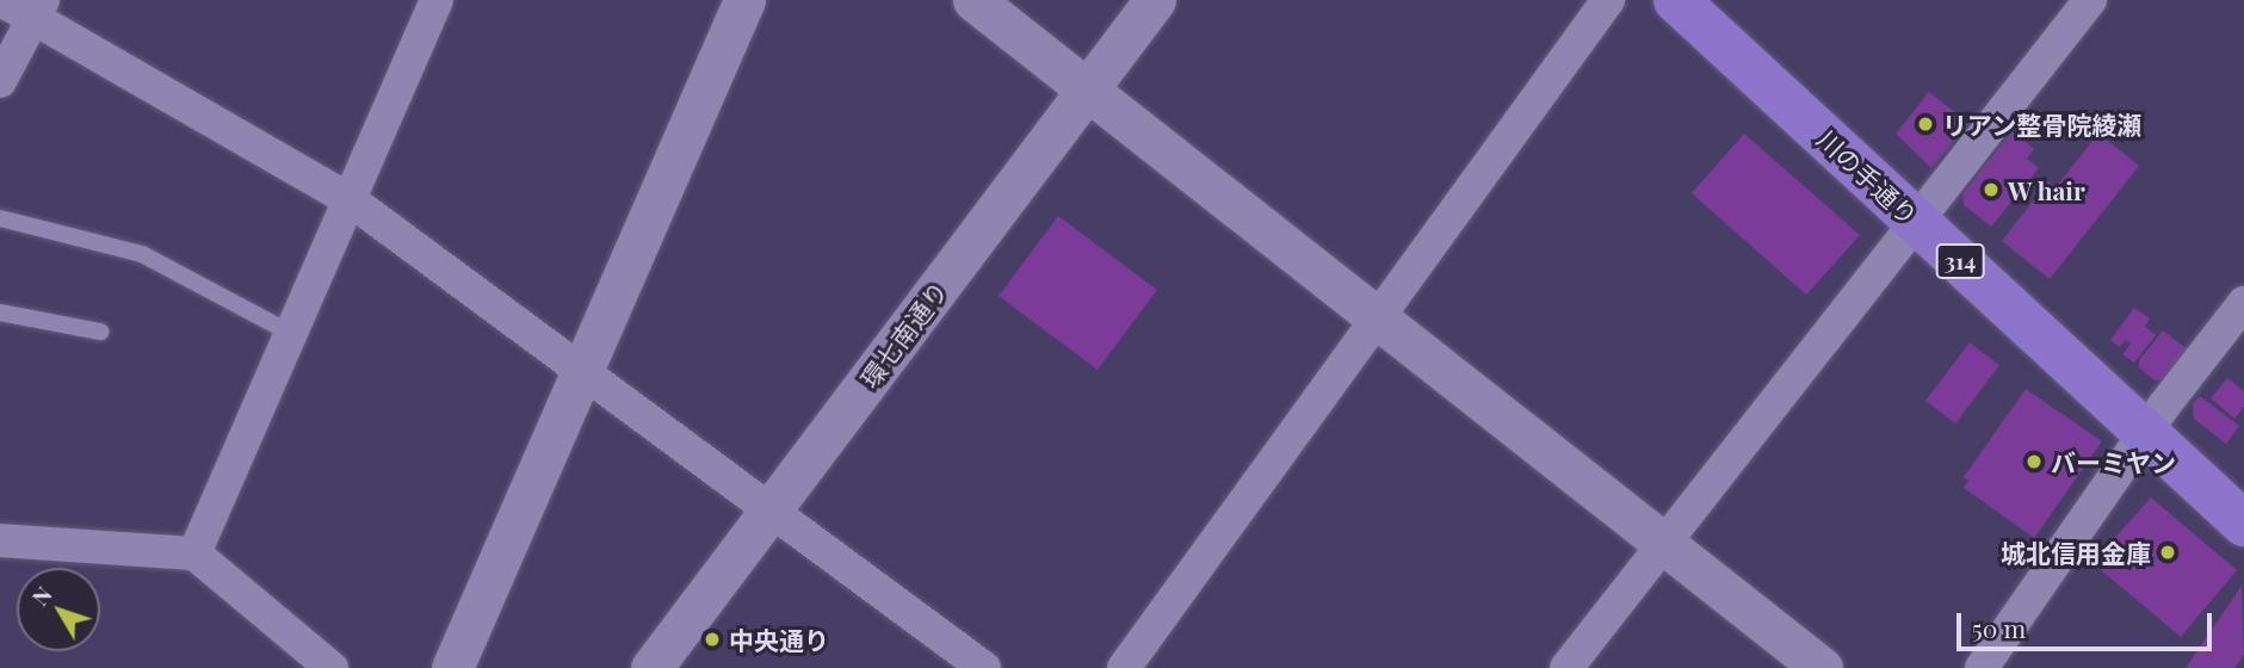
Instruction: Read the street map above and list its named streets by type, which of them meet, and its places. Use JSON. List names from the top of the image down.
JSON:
{
  "streets": {
    "main road": ["川の手通り", "314"],
    "street": ["環七南通り"]
  },
  "places": [
    "リアン整骨院綾瀬",
    "W hair",
    "バーミヤン",
    "城北信用金庫",
    "中央通り"
  ],
  "scale_bar": "50 m",
  "north": "top left"
}
